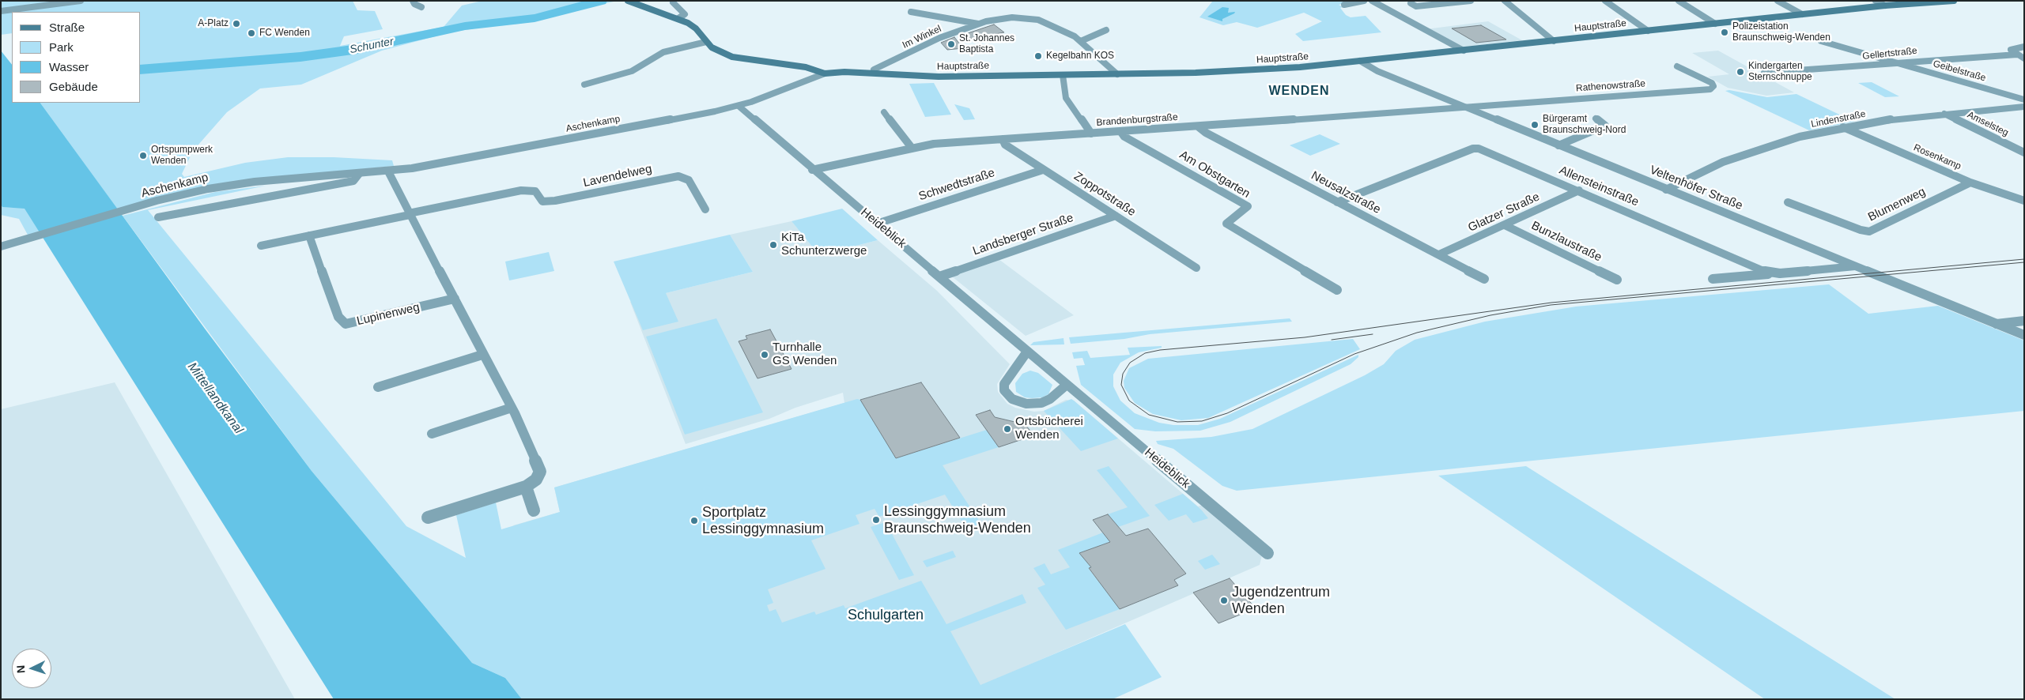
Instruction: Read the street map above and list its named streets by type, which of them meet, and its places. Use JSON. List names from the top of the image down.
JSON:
{
  "streets": {
    "main road": ["Hauptstraße"],
    "street": [
      "Im Winkel",
      "Gellertstraße",
      "Geibelstraße",
      "Rathenowstraße",
      "Lindenstraße",
      "Brandenburgstraße",
      "Aschenkamp",
      "Amselsteg",
      "Rosenkamp",
      "Am Obstgarten",
      "Lavendelweg",
      "Schwedtstraße",
      "Allensteinstraße",
      "Veltenhöfer Straße",
      "Neusalzstraße",
      "Zoppotstraße",
      "Blumenweg",
      "Glatzer Straße",
      "Heideblick",
      "Landsberger Straße",
      "Bunzlaustraße",
      "Lupinenweg"
    ]
  },
  "crossings": [
    ["Hauptstraße", "Im Winkel"],
    ["Hauptstraße", "Aschenkamp"],
    ["Hauptstraße", "Veltenhöfer Straße"],
    ["Gellertstraße", "Geibelstraße"],
    ["Rathenowstraße", "Brandenburgstraße"],
    ["Rathenowstraße", "Veltenhöfer Straße"],
    ["Lindenstraße", "Amselsteg"],
    ["Lindenstraße", "Rosenkamp"],
    ["Lindenstraße", "Veltenhöfer Straße"],
    ["Brandenburgstraße", "Am Obstgarten"],
    ["Brandenburgstraße", "Veltenhöfer Straße"],
    ["Brandenburgstraße", "Neusalzstraße"],
    ["Brandenburgstraße", "Zoppotstraße"],
    ["Brandenburgstraße", "Heideblick"],
    ["Aschenkamp", "Heideblick"],
    ["Rosenkamp", "Blumenweg"],
    ["Schwedtstraße", "Zoppotstraße"],
    ["Schwedtstraße", "Heideblick"],
    ["Allensteinstraße", "Veltenhöfer Straße"],
    ["Allensteinstraße", "Neusalzstraße"],
    ["Allensteinstraße", "Glatzer Straße"],
    ["Neusalzstraße", "Glatzer Straße"],
    ["Zoppotstraße", "Landsberger Straße"],
    ["Glatzer Straße", "Bunzlaustraße"],
    ["Heideblick", "Landsberger Straße"]
  ],
  "districts": ["WENDEN"],
  "water": ["Schunter", "Mittellandkanal"],
  "parks": ["Schulgarten"],
  "places": [
    "A-Platz",
    "Polizeistation Braunschweig-Wenden",
    "FC Wenden",
    "St. Johannes Baptista",
    "Kegelbahn KOS",
    "Kindergarten Sternschnuppe",
    "Bürgeramt Braunschweig-Nord",
    "Ortspumpwerk Wenden",
    "KiTa Schunterzwerge",
    "Turnhalle GS Wenden",
    "Ortsbücherei Wenden",
    "Lessinggymnasium Braunschweig-Wenden",
    "Sportplatz Lessinggymnasium",
    "Jugendzentrum Wenden"
  ],
  "legend": [
    "Straße",
    "Park",
    "Wasser",
    "Gebäude"
  ],
  "north": "left"
}
